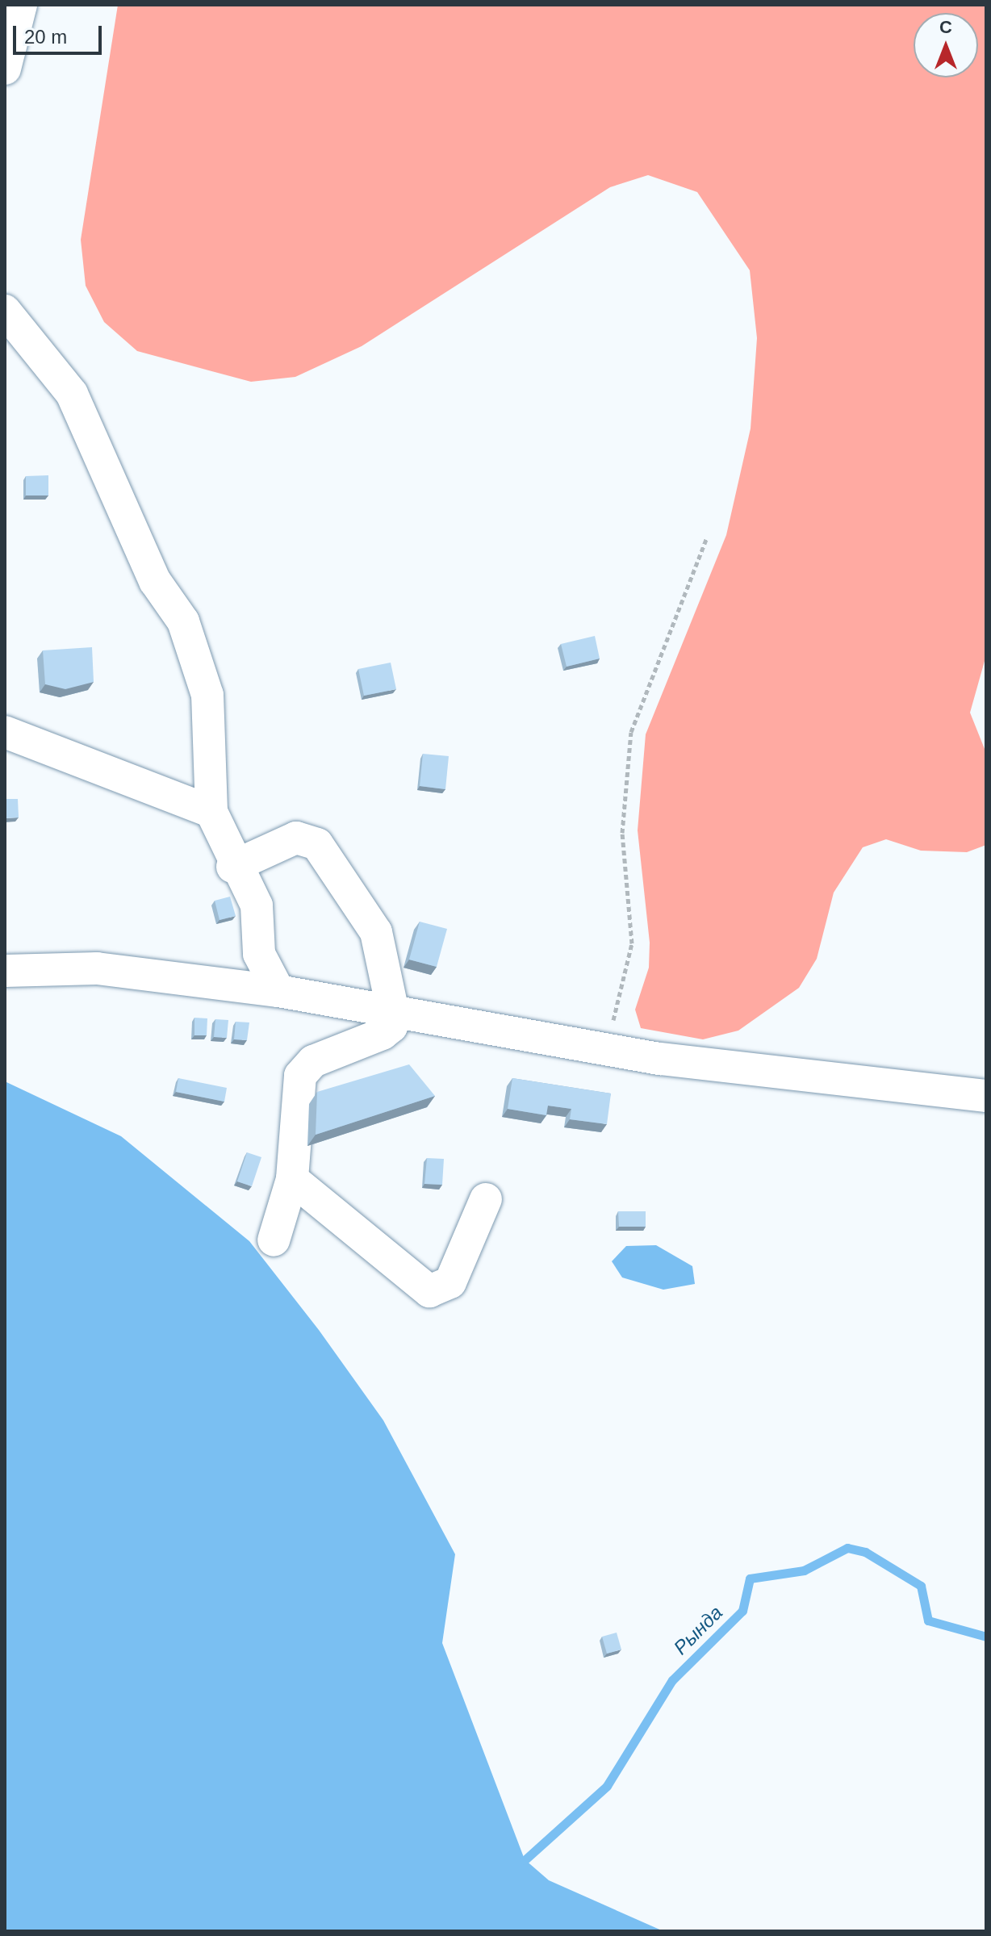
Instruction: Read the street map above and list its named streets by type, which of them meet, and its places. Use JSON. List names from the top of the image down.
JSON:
{
  "water": ["Рында"],
  "scale_bar": "20 m",
  "north": "top"
}
